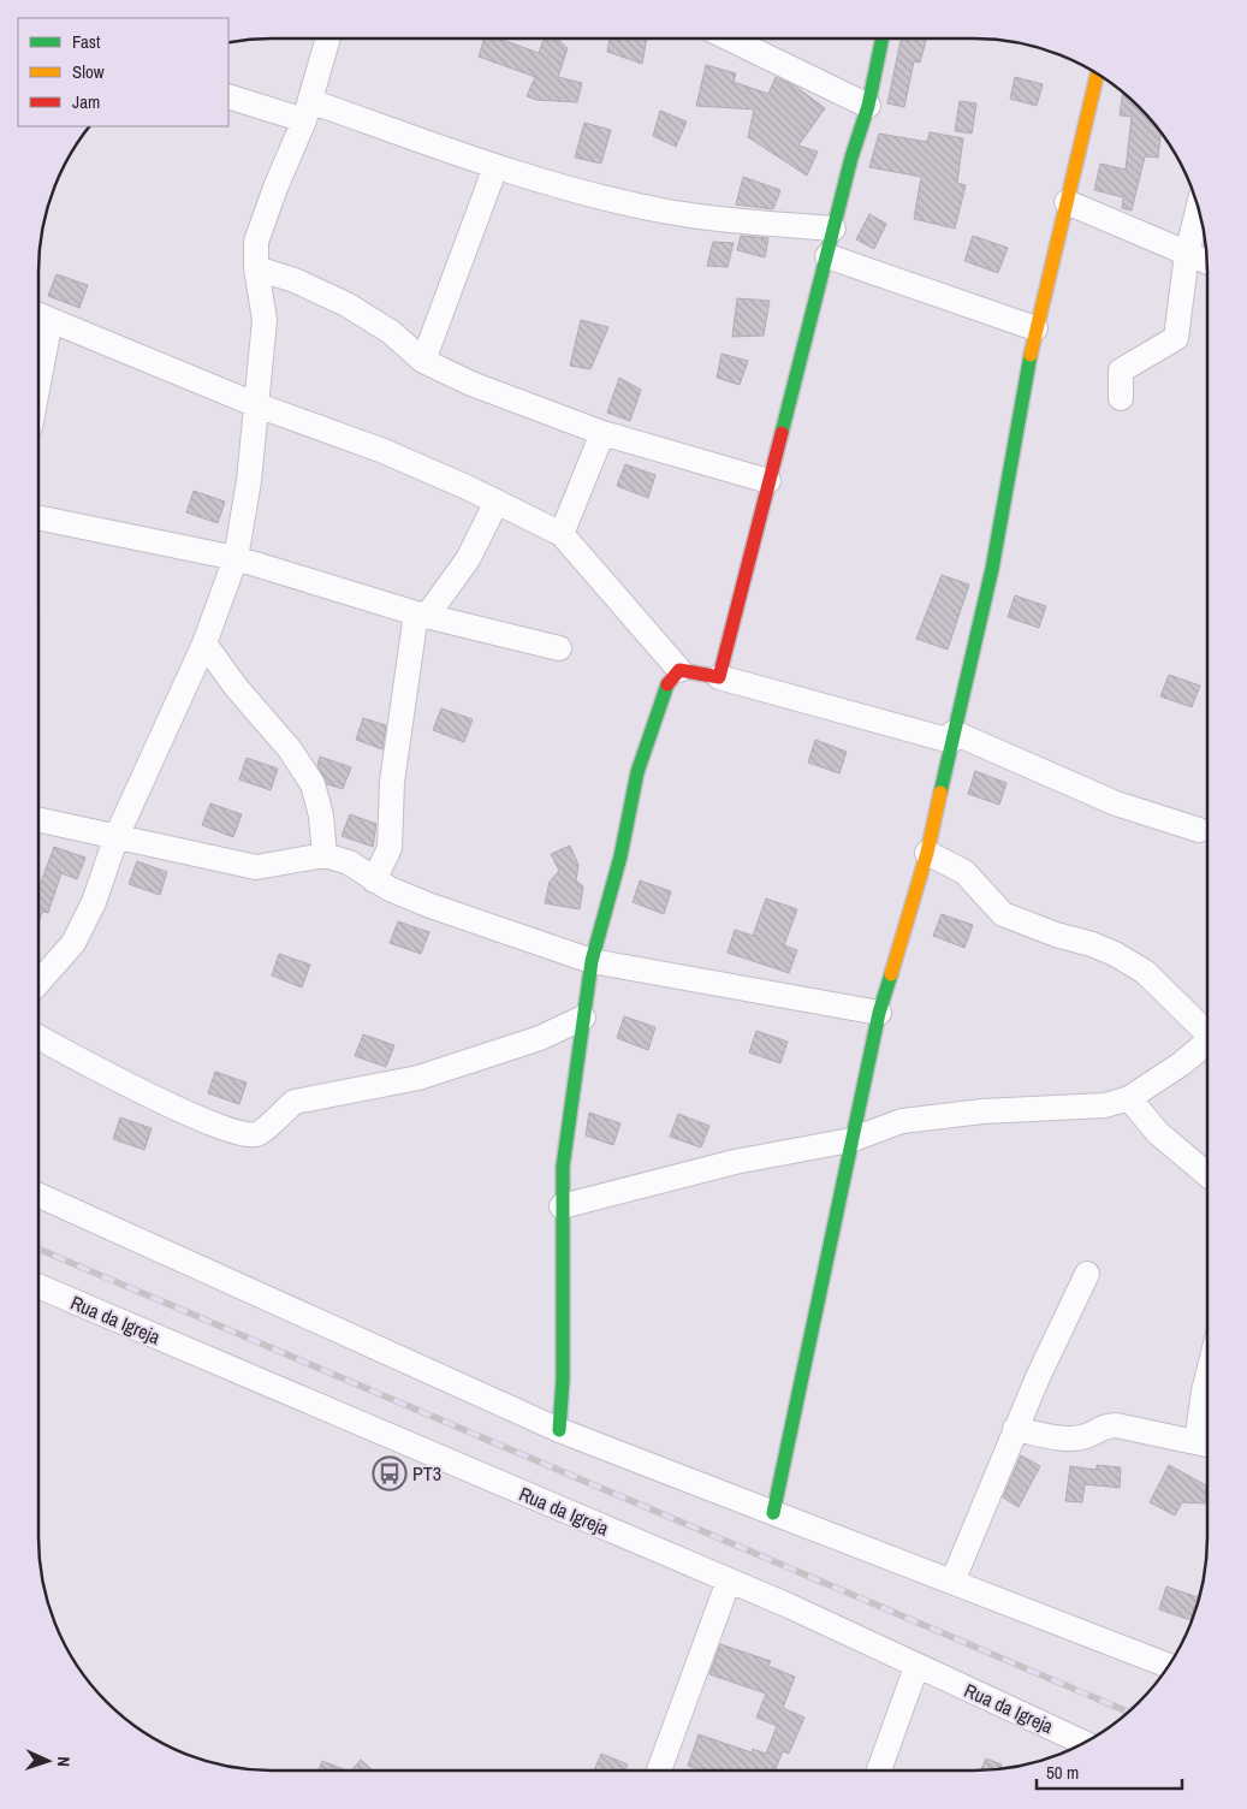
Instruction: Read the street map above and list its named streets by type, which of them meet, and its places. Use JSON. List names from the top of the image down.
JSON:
{
  "streets": {
    "street": ["Rua da Igreja"]
  },
  "places": {
    "bus stop": ["PT3"]
  },
  "legend": ["Fast", "Slow", "Jam"],
  "scale_bar": "50 m",
  "north": "right"
}
